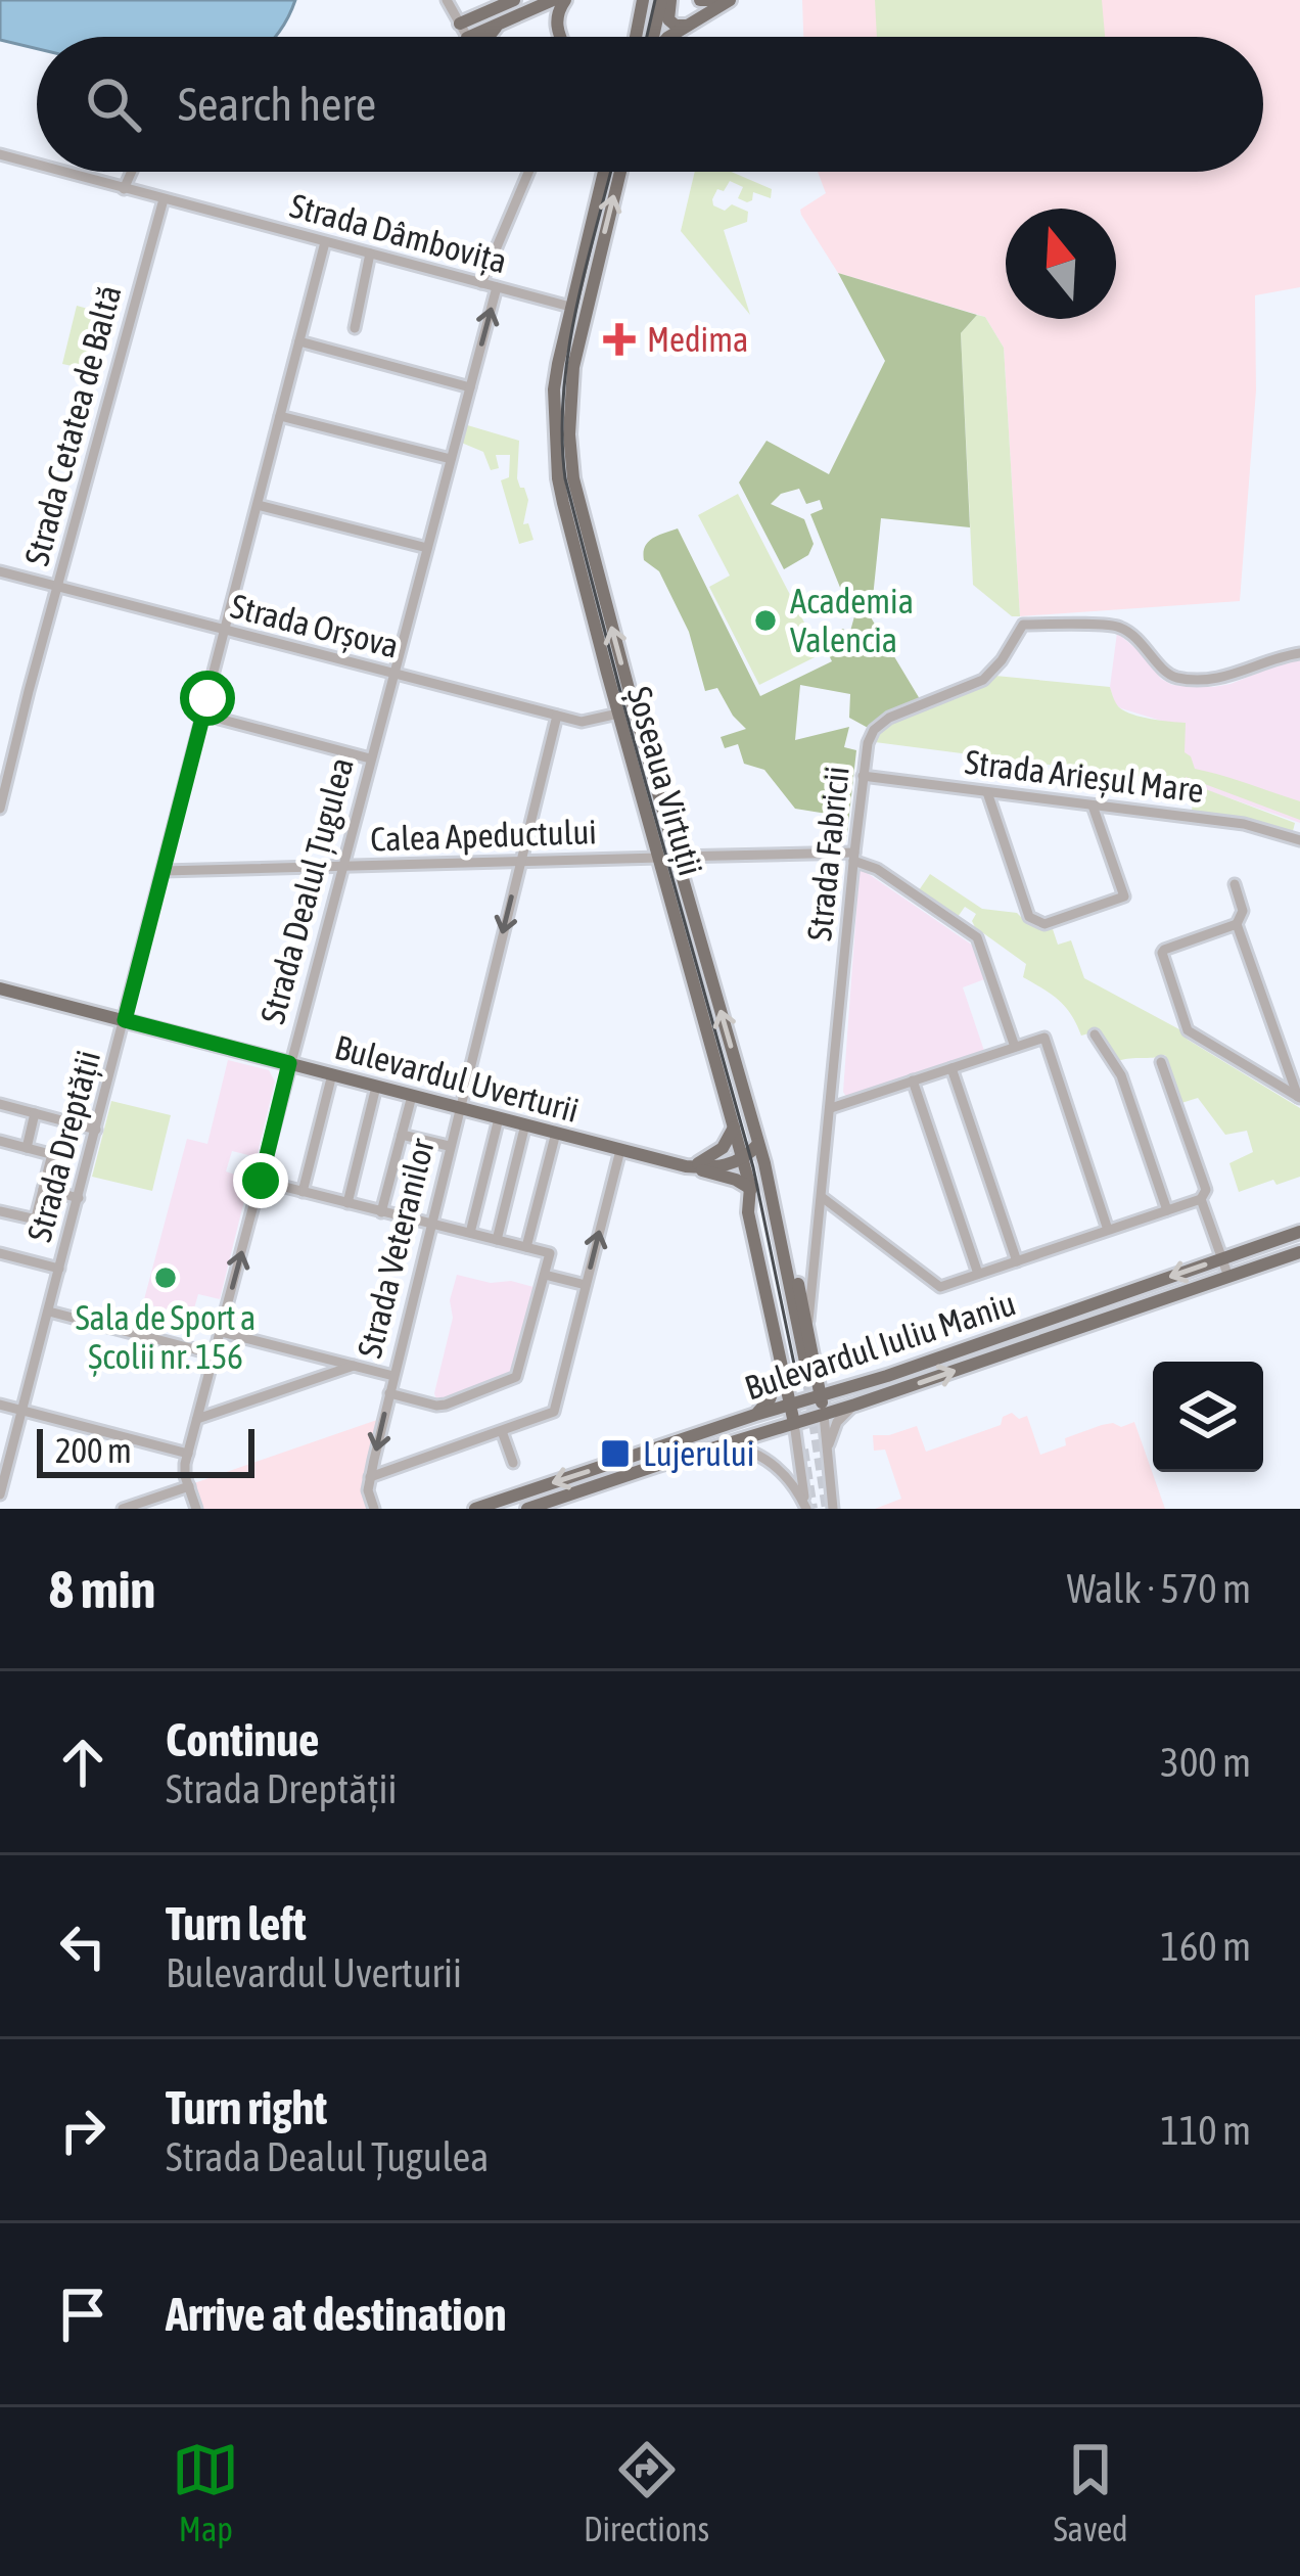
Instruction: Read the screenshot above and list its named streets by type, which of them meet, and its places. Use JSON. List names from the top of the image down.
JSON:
{
  "streets": {
    "main road": ["Șoseaua Virtuții", "Bulevardul Uverturii", "Bulevardul Iuliu Maniu"],
    "street": [
      "Strada Dâmbovița",
      "Strada Cetatea de Baltă",
      "Strada Orșova",
      "Strada Arieșul Mare",
      "Calea Apeductului",
      "Strada Fabricii",
      "Strada Dealul Țugulea",
      "Strada Dreptății",
      "Strada Veteranilor"
    ]
  },
  "crossings": [
    ["Strada Dâmbovița", "Strada Cetatea de Baltă"],
    ["Strada Dâmbovița", "Șoseaua Virtuții"],
    ["Strada Dâmbovița", "Strada Dealul Țugulea"],
    ["Strada Dâmbovița", "Strada Dreptății"],
    ["Strada Cetatea de Baltă", "Strada Orșova"],
    ["Strada Orșova", "Șoseaua Virtuții"],
    ["Strada Orșova", "Strada Dealul Țugulea"],
    ["Strada Orșova", "Strada Dreptății"],
    ["Strada Orșova", "Strada Veteranilor"],
    ["Strada Arieșul Mare", "Strada Fabricii"],
    ["Șoseaua Virtuții", "Calea Apeductului"],
    ["Șoseaua Virtuții", "Strada Fabricii"],
    ["Șoseaua Virtuții", "Bulevardul Uverturii"],
    ["Șoseaua Virtuții", "Bulevardul Iuliu Maniu"],
    ["Calea Apeductului", "Strada Dealul Țugulea"],
    ["Calea Apeductului", "Strada Dreptății"],
    ["Calea Apeductului", "Strada Veteranilor"],
    ["Strada Dealul Țugulea", "Bulevardul Uverturii"],
    ["Bulevardul Uverturii", "Strada Dreptății"],
    ["Bulevardul Uverturii", "Strada Veteranilor"]
  ],
  "one_way": ["Strada Veteranilor"],
  "places": {
    "health": ["Medima"],
    "other": ["Academia Valencia", "Sala de Sport a Școlii nr. 156"],
    "transit": ["Lujerului"]
  },
  "scale_bar": "200 m",
  "north": "top",
  "page": {
    "search": "Search here",
    "scale": "200 m",
    "heading": ["8 min", "Walk · 570 m"],
    "list": [
      ["Continue", "Strada Dreptății", "300 m"],
      ["Turn left", "Bulevardul Uverturii", "160 m"],
      ["Turn right", "Strada Dealul Țugulea", "110 m"],
      "Arrive at destination"
    ],
    "nav": ["Map", "Directions", "Saved"]
  }
}
